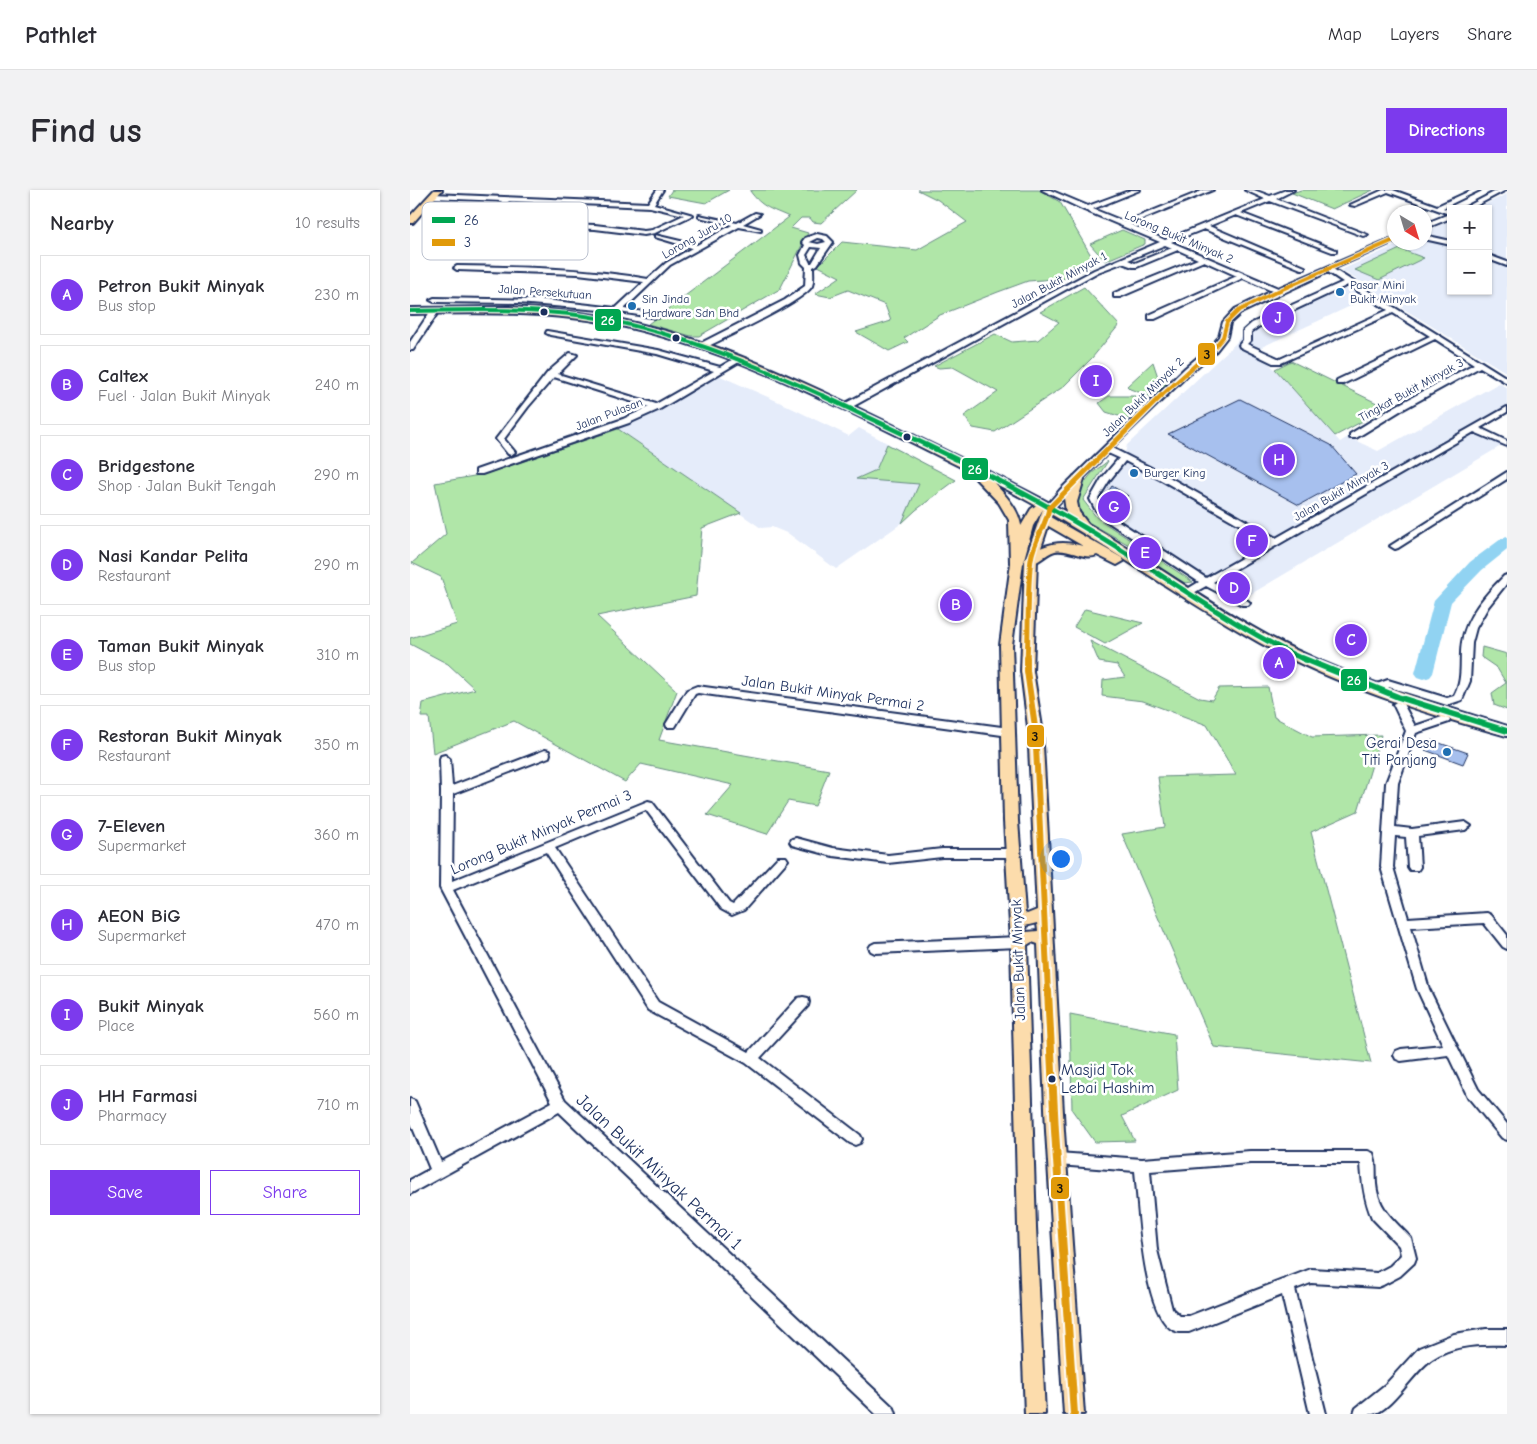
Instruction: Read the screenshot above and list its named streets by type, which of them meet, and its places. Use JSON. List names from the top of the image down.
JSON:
{
  "streets": {
    "main road": ["Jalan Bukit Minyak"],
    "street": [
      "Lorong Juru 10",
      "Lorong Bukit Minyak 2",
      "Jalan Bukit Minyak 1",
      "Jalan Persekutuan",
      "Tingkat Bukit Minyak 3",
      "Jalan Bukit Minyak 2",
      "Jalan Pulasan",
      "Jalan Bukit Minyak 3",
      "Jalan Bukit Minyak Permai 2",
      "Lorong Bukit Minyak Permai 3",
      "Jalan Bukit Minyak Permai 1"
    ]
  },
  "crossings": [
    ["Lorong Juru 10", "Jalan Persekutuan"],
    ["Lorong Bukit Minyak 2", "Jalan Bukit Minyak 1"],
    ["Lorong Bukit Minyak 2", "Jalan Bukit Minyak 2"],
    ["Jalan Bukit Minyak 2", "Jalan Bukit Minyak"],
    ["Jalan Bukit Minyak Permai 2", "Jalan Bukit Minyak"],
    ["Lorong Bukit Minyak Permai 3", "Jalan Bukit Minyak Permai 1"]
  ],
  "places": [
    "Pasar Mini Bukit Minyak",
    "Sin Jinda Hardware Sdn Bhd",
    "Burger King",
    "Gerai Desa Titi Panjang",
    "Masjid Tok Lebai Hashim"
  ],
  "lines": ["transit line 3", "transit line 26"],
  "legend": ["26", "3"],
  "north": "bottom right",
  "page": {
    "header": "Pathlet",
    "nav": ["Map", "Layers", "Share"],
    "buttons": [
      "Directions",
      ["Save", "Share"]
    ],
    "title": "Find us",
    "heading": ["Nearby", "10 results"],
    "map_buttons": ["+", "−"],
    "list": [
      {
        "mark": "A",
        "name": "Petron Bukit Minyak",
        "note": "Bus stop",
        "value": "230 m"
      },
      {
        "mark": "B",
        "name": "Caltex",
        "note": "Fuel · Jalan Bukit Minyak",
        "value": "240 m"
      },
      {
        "mark": "C",
        "name": "Bridgestone",
        "note": "Shop · Jalan Bukit Tengah",
        "value": "290 m"
      },
      {
        "mark": "D",
        "name": "Nasi Kandar Pelita",
        "note": "Restaurant",
        "value": "290 m"
      },
      {
        "mark": "E",
        "name": "Taman Bukit Minyak",
        "note": "Bus stop",
        "value": "310 m"
      },
      {
        "mark": "F",
        "name": "Restoran Bukit Minyak",
        "note": "Restaurant",
        "value": "350 m"
      },
      {
        "mark": "G",
        "name": "7-Eleven",
        "note": "Supermarket",
        "value": "360 m"
      },
      {
        "mark": "H",
        "name": "AEON BiG",
        "note": "Supermarket",
        "value": "470 m"
      },
      {
        "mark": "I",
        "name": "Bukit Minyak",
        "note": "Place",
        "value": "560 m"
      },
      {
        "mark": "J",
        "name": "HH Farmasi",
        "note": "Pharmacy",
        "value": "710 m"
      }
    ],
    "pins": [
      "J",
      "I",
      "H",
      "G",
      "F",
      "E",
      "D",
      "B",
      "C",
      "A"
    ]
  }
}
